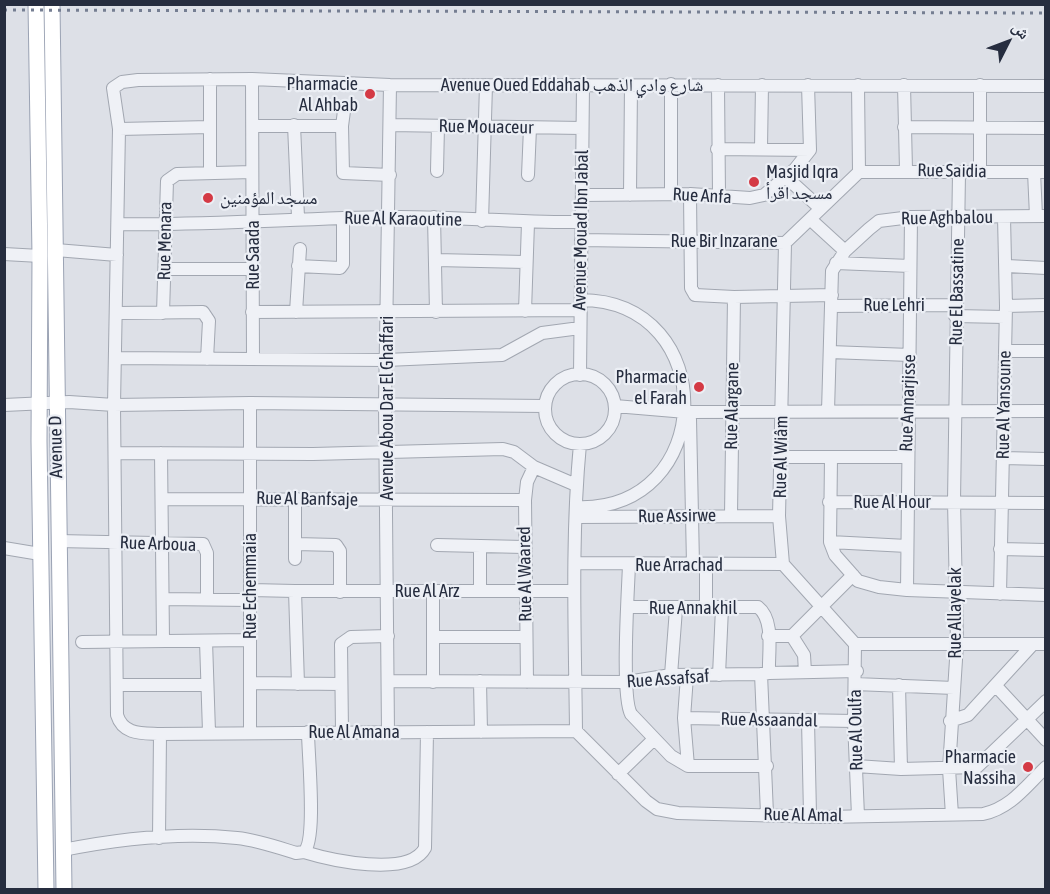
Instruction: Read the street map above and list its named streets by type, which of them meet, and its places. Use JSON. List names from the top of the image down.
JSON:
{
  "streets": {
    "main road": ["Avenue D"],
    "street": [
      "Avenue Oued Eddahab شارع وادي الذهب",
      "Rue Mouaceur",
      "Rue Saidia",
      "Rue Anfa",
      "Rue Aghbalou",
      "Rue Al Karaoutine",
      "Avenue Mouad Ibn Jabal",
      "Rue Menara",
      "Rue Bir Inzarane",
      "Rue Saada",
      "Rue El Bassatine",
      "Rue Lehri",
      "Rue Annarjisse",
      "Rue Al Yansoune",
      "Rue Alargane",
      "Avenue Abou Dar El Ghaffari",
      "Rue Al Wiâm",
      "Rue Al Banfsaje",
      "Rue Al Hour",
      "Rue Assirwe",
      "Rue Arboua",
      "Rue Arrachad",
      "Rue Al Waared",
      "Rue Echemmaia",
      "Rue Al Arz",
      "Rue Annakhil",
      "Rue Allayelak",
      "Rue Assafsaf",
      "Rue Assaandal",
      "Rue Al Oulfa",
      "Rue Al Amana",
      "Rue Al Amal"
    ]
  },
  "crossings": [
    ["Avenue Oued Eddahab شارع وادي الذهب", "Avenue Mouad Ibn Jabal"],
    ["Avenue Oued Eddahab شارع وادي الذهب", "Rue Saada"],
    ["Avenue Oued Eddahab شارع وادي الذهب", "Avenue Abou Dar El Ghaffari"],
    ["Rue Mouaceur", "Avenue Mouad Ibn Jabal"],
    ["Rue Mouaceur", "Avenue Abou Dar El Ghaffari"],
    ["Rue Saidia", "Rue Bir Inzarane"],
    ["Rue Saidia", "Rue El Bassatine"],
    ["Rue Anfa", "Avenue Mouad Ibn Jabal"],
    ["Rue Aghbalou", "Rue El Bassatine"],
    ["Rue Aghbalou", "Rue Lehri"],
    ["Rue Aghbalou", "Rue Annarjisse"],
    ["Rue Aghbalou", "Rue Al Yansoune"],
    ["Rue Al Karaoutine", "Avenue Mouad Ibn Jabal"],
    ["Rue Al Karaoutine", "Rue Menara"],
    ["Rue Al Karaoutine", "Rue Saada"],
    ["Rue Al Karaoutine", "Avenue Abou Dar El Ghaffari"],
    ["Avenue Mouad Ibn Jabal", "Rue Bir Inzarane"],
    ["Rue Bir Inzarane", "Rue Lehri"],
    ["Rue Bir Inzarane", "Rue Al Wiâm"],
    ["Rue El Bassatine", "Rue Lehri"],
    ["Rue El Bassatine", "Rue Allayelak"],
    ["Rue Lehri", "Rue Annarjisse"],
    ["Rue Lehri", "Rue Al Yansoune"],
    ["Rue Lehri", "Rue Alargane"],
    ["Rue Lehri", "Rue Al Wiâm"],
    ["Rue Annarjisse", "Rue Al Hour"],
    ["Rue Al Yansoune", "Rue Al Hour"],
    ["Rue Alargane", "Rue Assirwe"],
    ["Avenue Abou Dar El Ghaffari", "Rue Al Banfsaje"],
    ["Avenue Abou Dar El Ghaffari", "Rue Al Arz"],
    ["Avenue Abou Dar El Ghaffari", "Rue Al Amana"],
    ["Avenue D", "Rue Arboua"],
    ["Rue Al Wiâm", "Rue Assirwe"],
    ["Rue Al Wiâm", "Rue Arrachad"],
    ["Rue Al Banfsaje", "Rue Al Waared"],
    ["Rue Al Banfsaje", "Rue Echemmaia"],
    ["Rue Al Hour", "Rue Allayelak"],
    ["Rue Arboua", "Rue Al Arz"],
    ["Rue Al Waared", "Rue Al Arz"],
    ["Rue Echemmaia", "Rue Al Arz"],
    ["Rue Echemmaia", "Rue Al Amana"],
    ["Rue Allayelak", "Rue Al Amal"],
    ["Rue Assafsaf", "Rue Al Oulfa"],
    ["Rue Assaandal", "Rue Al Oulfa"],
    ["Rue Al Oulfa", "Rue Al Amal"],
    ["Rue Al Amana", "Rue Al Amal"]
  ],
  "places": [
    "Pharmacie Al Ahbab",
    "Masjid Iqra مسجد اقرأ",
    "مسجد المؤمنين",
    "Pharmacie el Farah",
    "Pharmacie Nassiha"
  ],
  "north": "top right"
}
